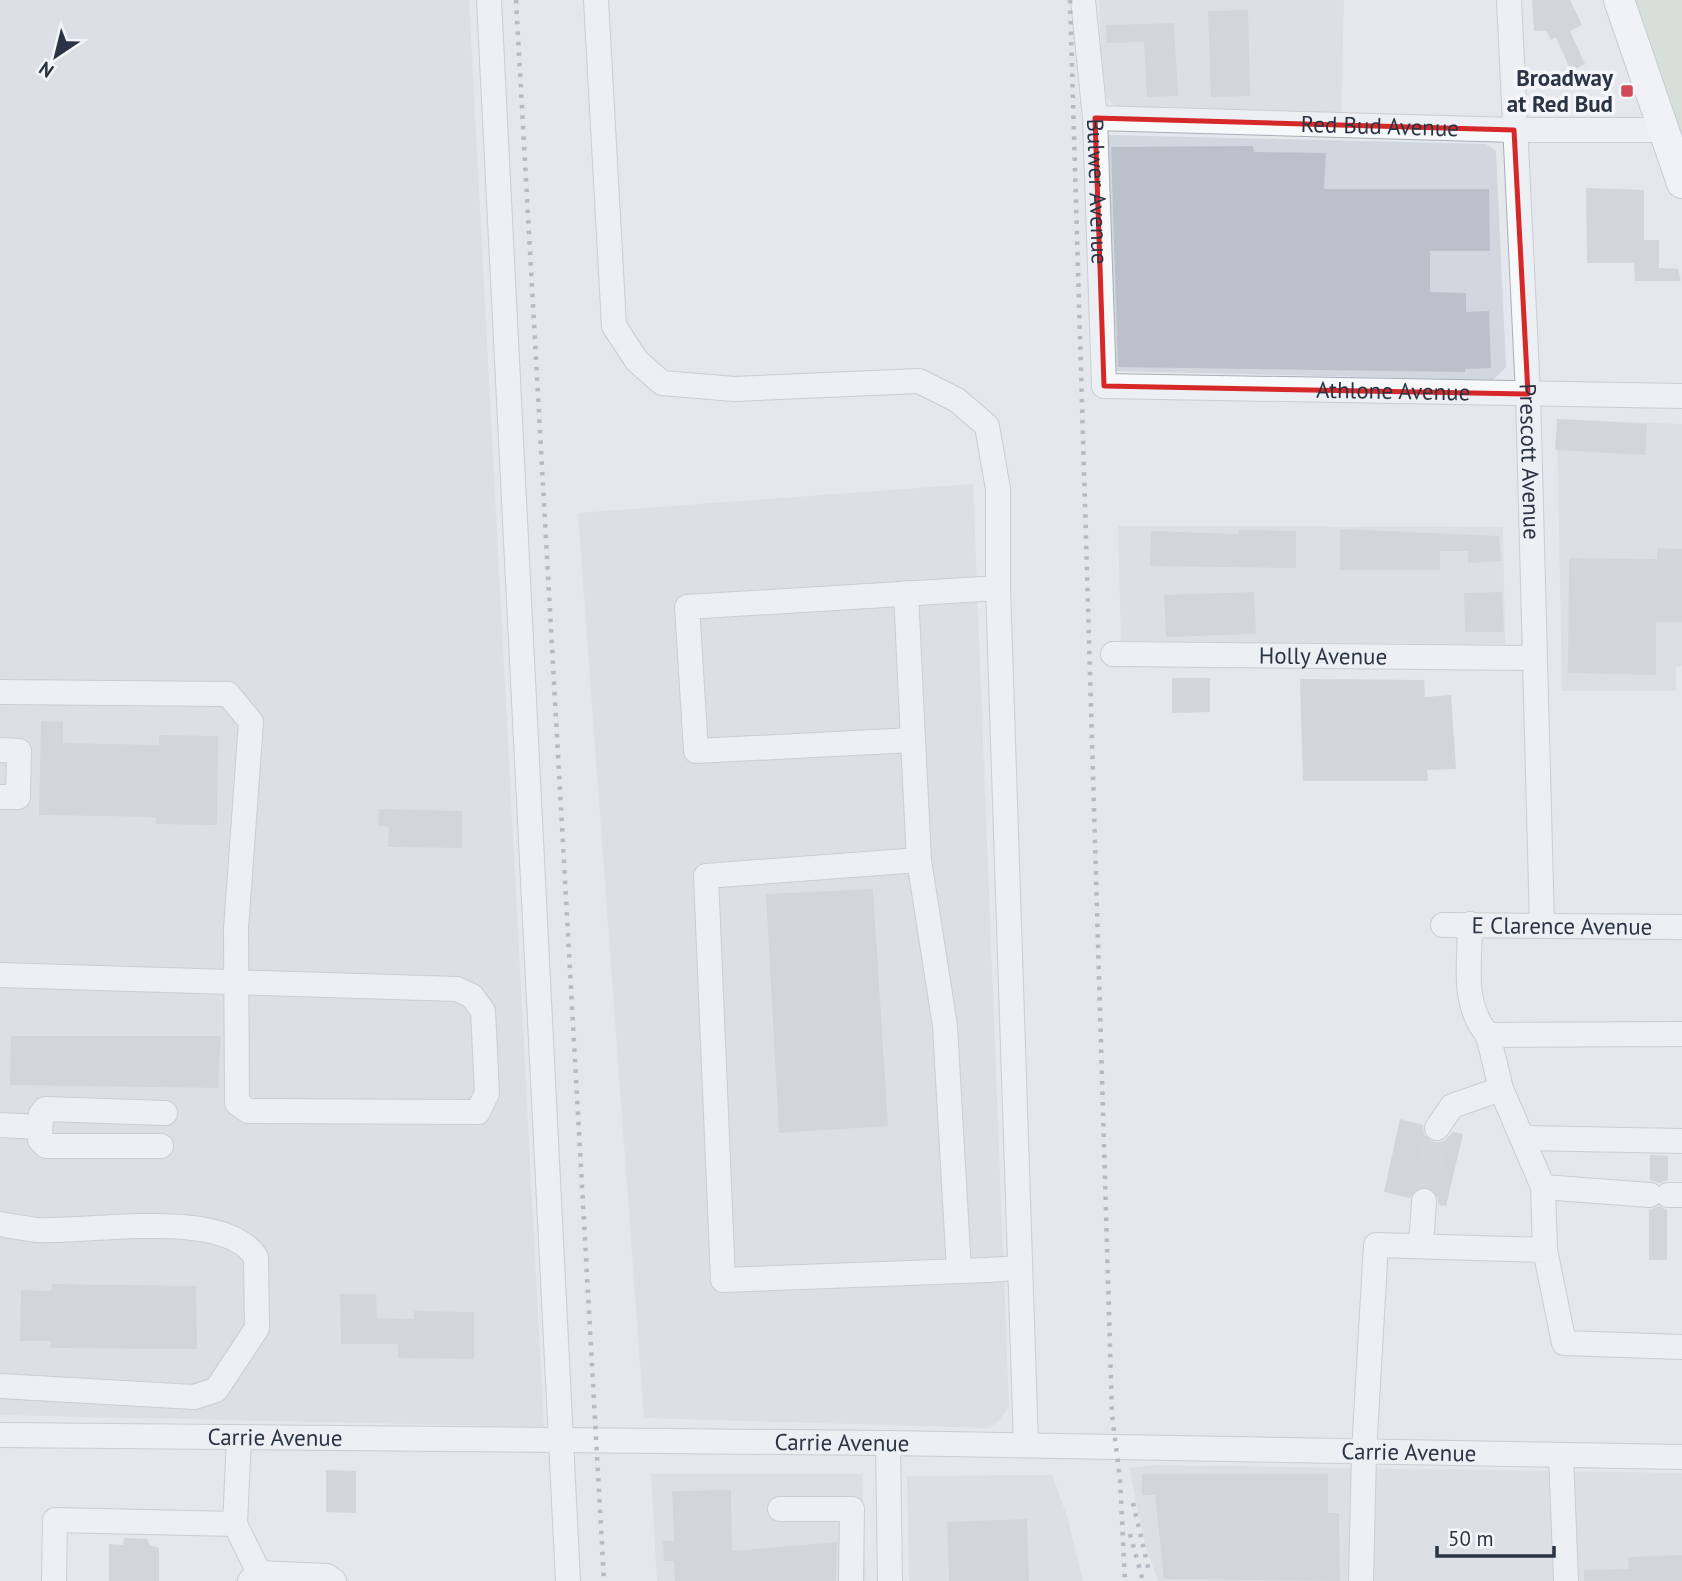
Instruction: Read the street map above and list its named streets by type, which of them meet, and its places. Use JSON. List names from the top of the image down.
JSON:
{
  "streets": {
    "street": [
      "Red Bud Avenue",
      "Bulwer Avenue",
      "Athlone Avenue",
      "Prescott Avenue",
      "Holly Avenue",
      "E Clarence Avenue",
      "Carrie Avenue"
    ]
  },
  "crossings": [
    ["Red Bud Avenue", "Bulwer Avenue"],
    ["Red Bud Avenue", "Prescott Avenue"],
    ["Bulwer Avenue", "Athlone Avenue"],
    ["Athlone Avenue", "Prescott Avenue"],
    ["Prescott Avenue", "Holly Avenue"],
    ["Prescott Avenue", "E Clarence Avenue"]
  ],
  "places": {
    "transit": ["Broadway at Red Bud"]
  },
  "scale_bar": "50 m",
  "north": "bottom left"
}
